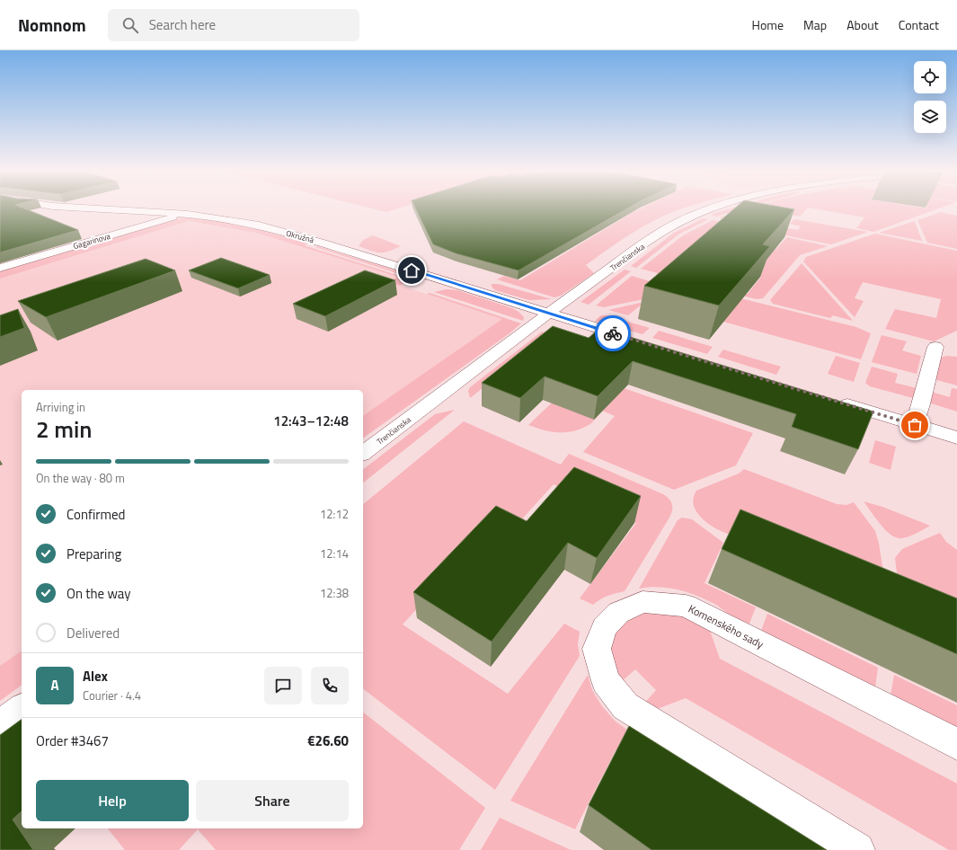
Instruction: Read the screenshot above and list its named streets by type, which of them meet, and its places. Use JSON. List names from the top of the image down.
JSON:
{
  "streets": {
    "street": [
      "Okružná",
      "Gagarinova",
      "Trenčianska",
      "Komenského sady"
    ]
  },
  "crossings": [
    ["Okružná", "Gagarinova"],
    ["Okružná", "Trenčianska"]
  ],
  "page": {
    "header": "Nomnom",
    "search": "Search here",
    "nav": [
      "Home",
      "Map",
      "About",
      "Contact"
    ],
    "heading": ["2 min", "Arriving in", "12:43–12:48"],
    "panel": [
      "Alex",
      "Courier · 4.4",
      "Order #3467",
      "€26.60"
    ],
    "bar": "On the way · 80 m",
    "list": [
      ["Confirmed", "12:12"],
      ["Preparing", "12:14"],
      ["On the way", "12:38"],
      "Delivered"
    ],
    "round": "A",
    "buttons": ["Help", "Share"]
  }
}
